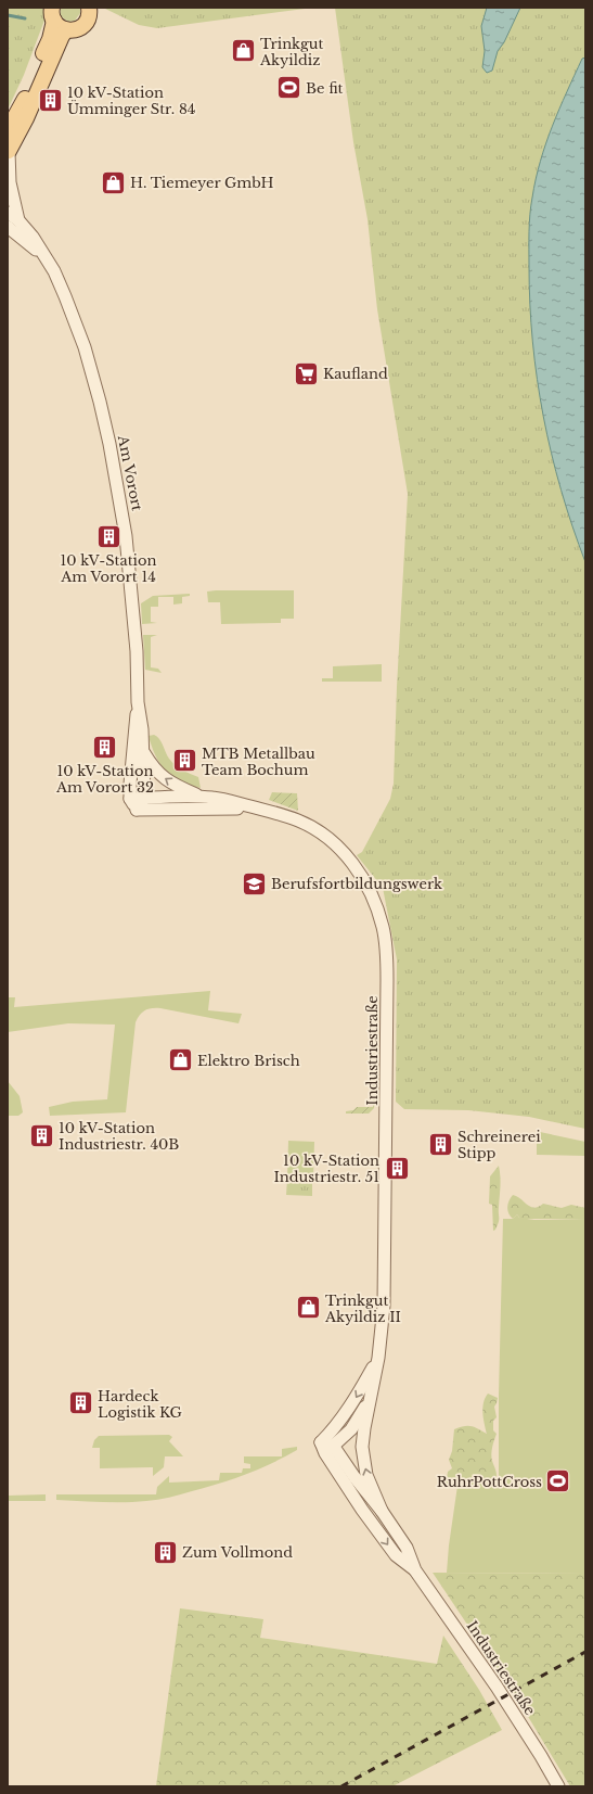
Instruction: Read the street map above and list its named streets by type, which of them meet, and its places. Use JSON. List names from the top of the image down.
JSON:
{
  "streets": {
    "street": ["Am Vorort", "Industriestraße"]
  },
  "crossings": [
    ["Am Vorort", "Industriestraße"]
  ],
  "places": {
    "shop": [
      "Trinkgut Akyildiz",
      "H. Tiemeyer GmbH",
      "Elektro Brisch",
      "Trinkgut Akyildiz II"
    ],
    "sports": ["Be fit", "RuhrPottCross"],
    "building": [
      "10 kV-Station Ümminger Str. 84",
      "10 kV-Station Am Vorort 14",
      "10 kV-Station Am Vorort 32",
      "MTB Metallbau Team Bochum",
      "10 kV-Station Industriestr. 40B",
      "Schreinerei Stipp",
      "10 kV-Station Industriestr. 51",
      "Hardeck Logistik KG",
      "Zum Vollmond"
    ],
    "supermarket": ["Kaufland"],
    "school or university": ["Berufsfortbildungswerk"]
  }
}
